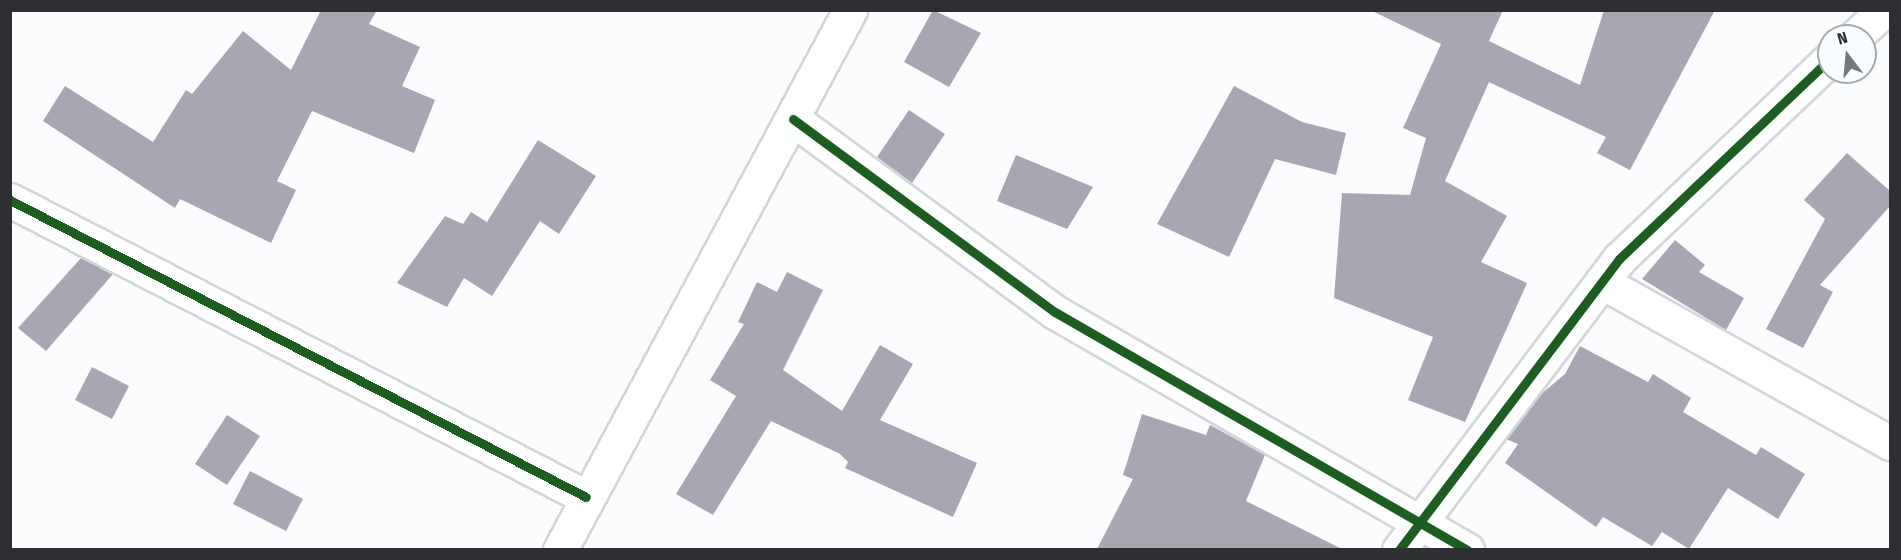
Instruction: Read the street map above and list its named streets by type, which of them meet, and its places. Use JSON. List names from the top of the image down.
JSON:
{
  "north": "top"
}
